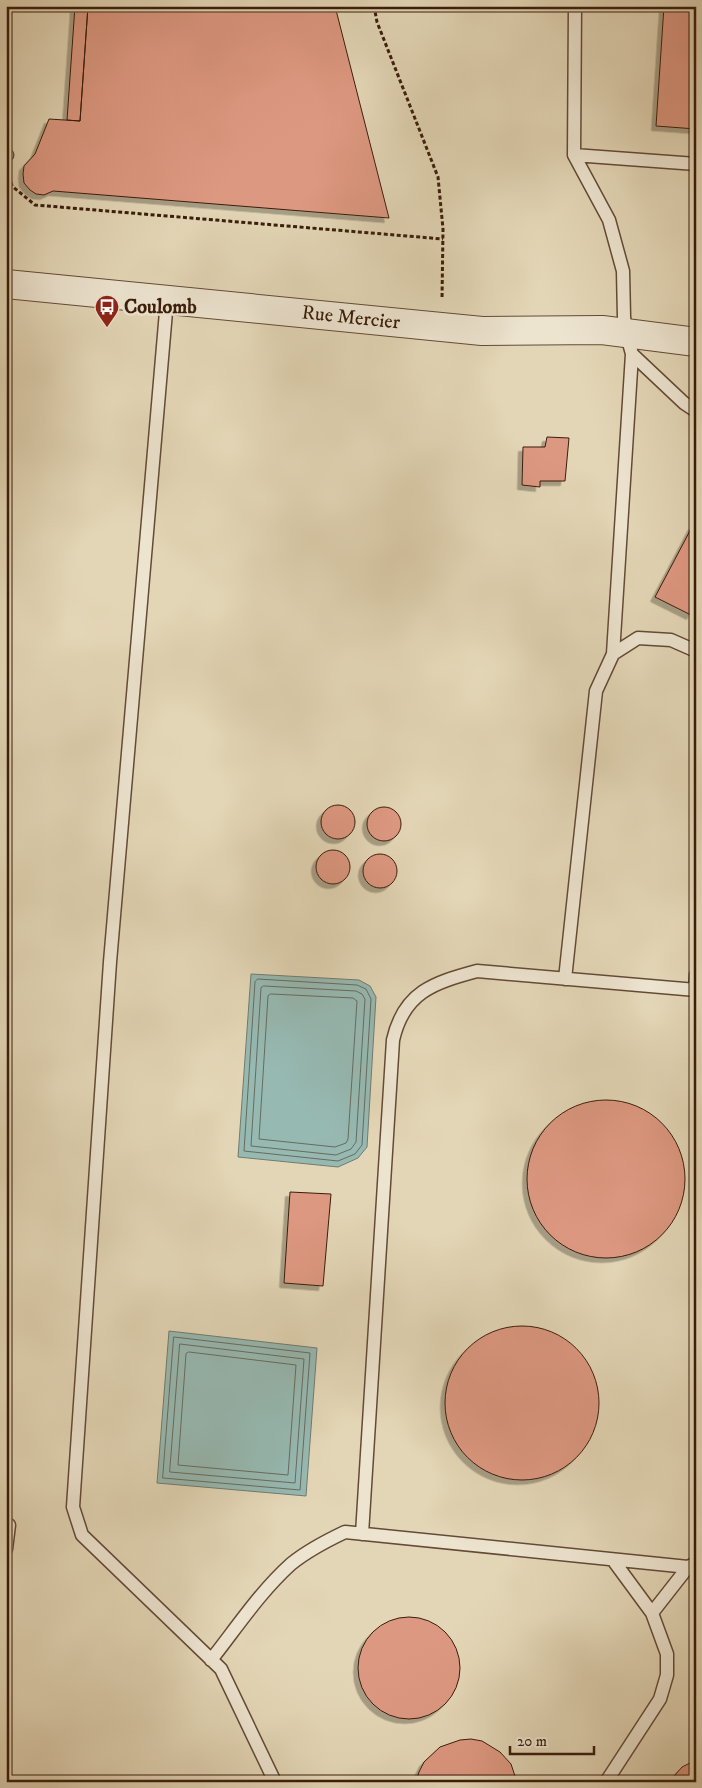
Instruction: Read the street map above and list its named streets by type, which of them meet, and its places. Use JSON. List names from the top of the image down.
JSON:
{
  "streets": {
    "street": ["Rue Mercier"]
  },
  "places": {
    "bus stop": ["Coulomb"]
  },
  "scale_bar": "20 m"
}
